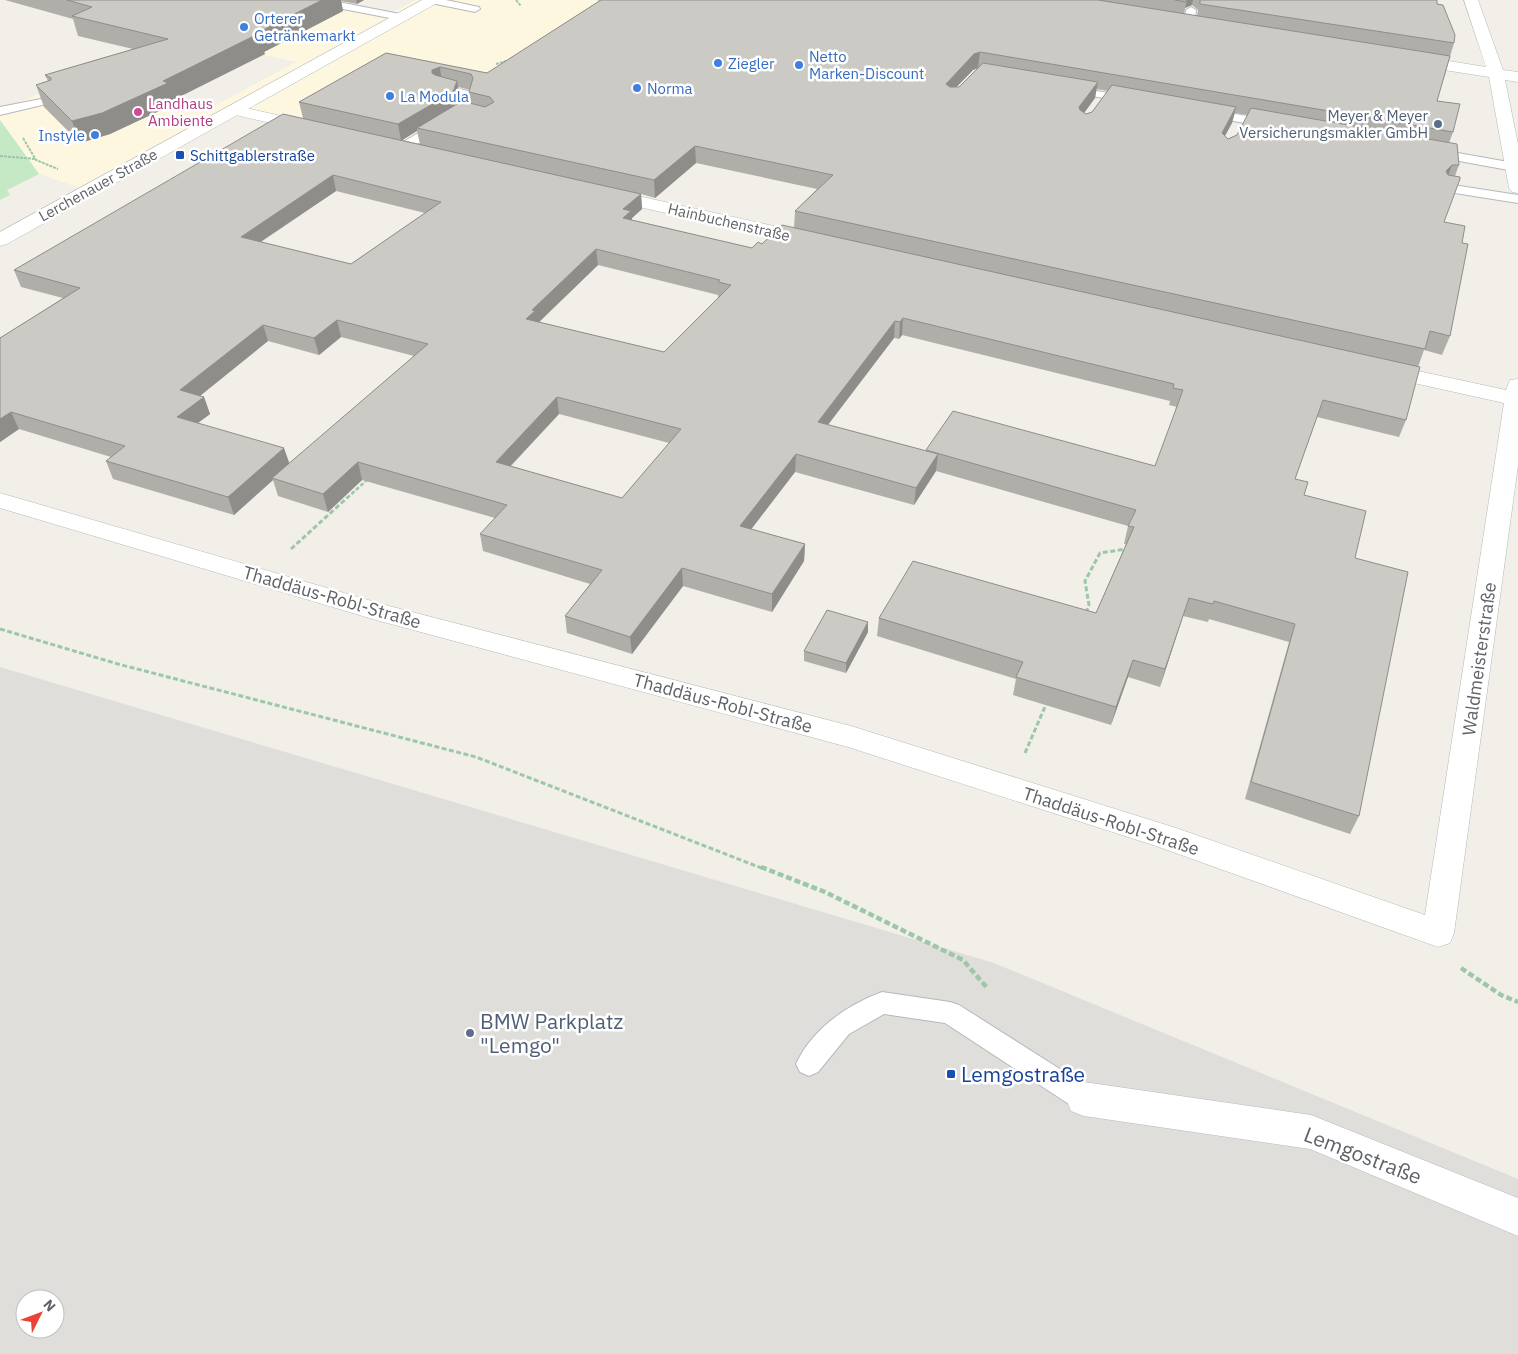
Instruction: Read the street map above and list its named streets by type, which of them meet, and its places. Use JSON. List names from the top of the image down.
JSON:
{
  "streets": {
    "street": [
      "Lerchenauer Straße",
      "Hainbuchenstraße",
      "Thaddäus-Robl-Straße",
      "Waldmeisterstraße",
      "Lemgostraße"
    ]
  },
  "crossings": [
    ["Thaddäus-Robl-Straße", "Waldmeisterstraße"]
  ],
  "places": {
    "other": [
      "Orterer Getränkemarkt",
      "Ziegler",
      "Netto Marken-Discount",
      "Norma",
      "La Modula",
      "Landhaus Ambiente",
      "Meyer & Meyer Versicherungsmakler GmbH",
      "Instyle",
      "BMW Parkplatz \"Lemgo\""
    ],
    "transit": ["Schittgablerstraße", "Lemgostraße"]
  },
  "north": "top right"
}
